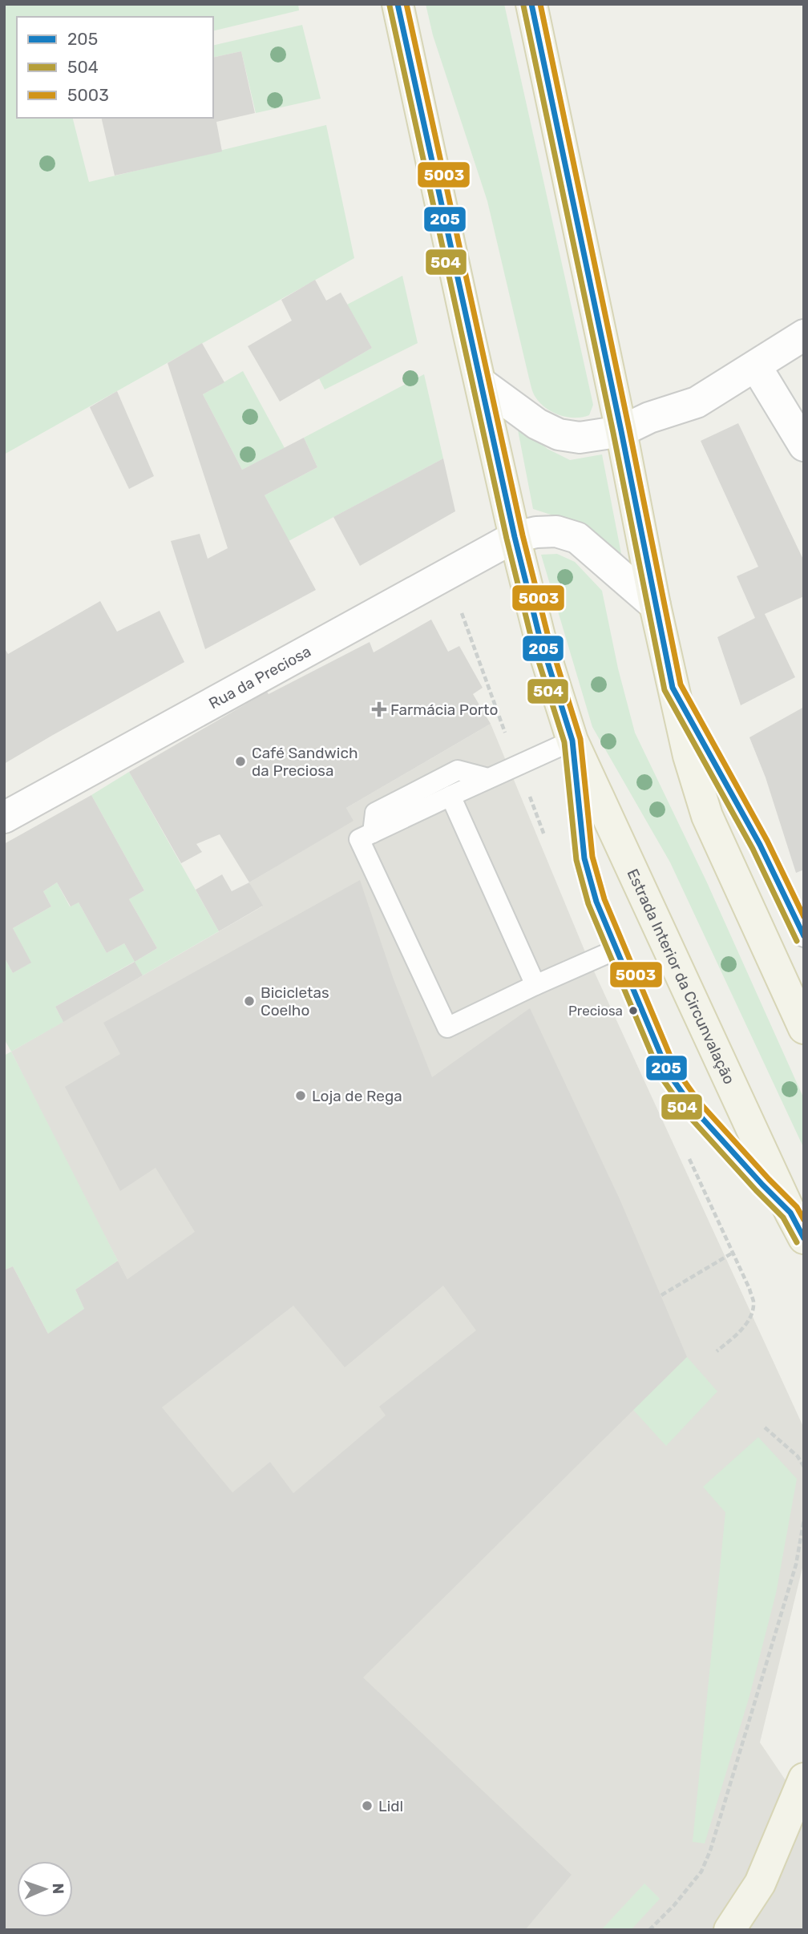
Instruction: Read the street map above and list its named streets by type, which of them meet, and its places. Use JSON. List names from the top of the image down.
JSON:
{
  "streets": {
    "main road": ["Estrada Interior da Circunvalação"],
    "street": ["Rua da Preciosa"]
  },
  "crossings": [
    ["Rua da Preciosa", "Estrada Interior da Circunvalação"]
  ],
  "places": {
    "health": ["Farmácia Porto"],
    "other": [
      "Café Sandwich da Preciosa",
      "Bicicletas Coelho",
      "Preciosa",
      "Loja de Rega",
      "Lidl"
    ]
  },
  "lines": ["transit line 205", "transit line 5003", "transit line 504"],
  "legend": ["205", "504", "5003"],
  "north": "right"
}
